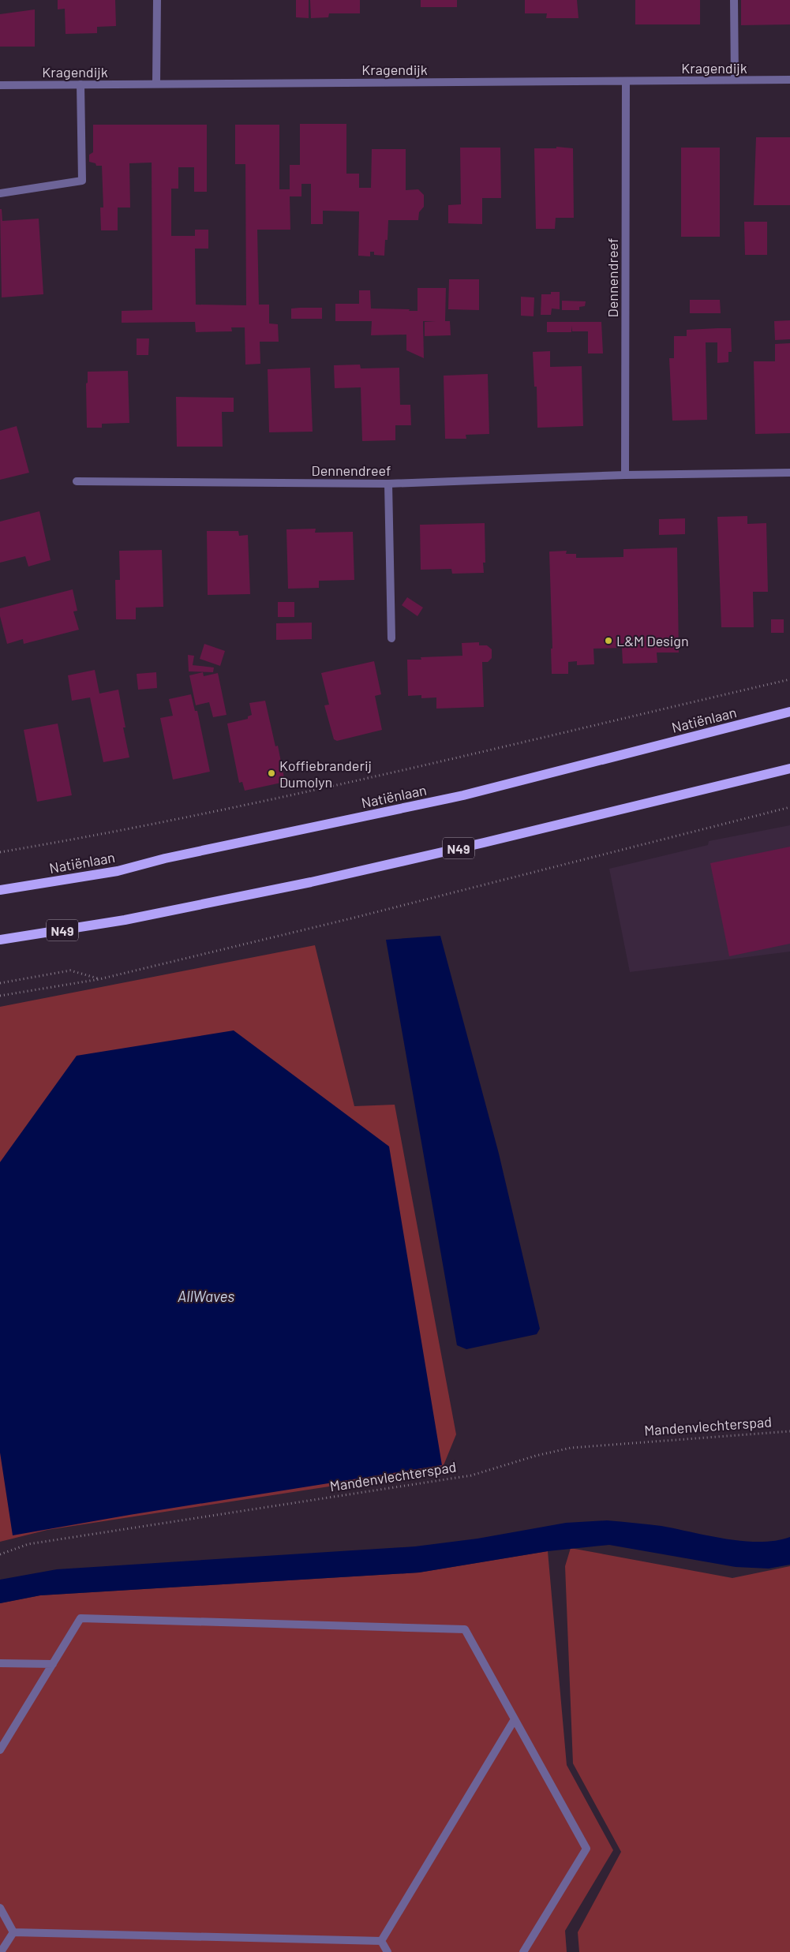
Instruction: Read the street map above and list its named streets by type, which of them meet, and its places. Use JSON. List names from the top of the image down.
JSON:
{
  "streets": {
    "main road": ["Natiënlaan", "N49"],
    "street": ["Kragendijk", "Dennendreef"],
    "path": ["Mandenvlechterspad"]
  },
  "crossings": [
    ["Kragendijk", "Dennendreef"]
  ],
  "water": ["AllWaves"],
  "places": ["L&M Design", "Koffiebranderij Dumolyn"]
}
